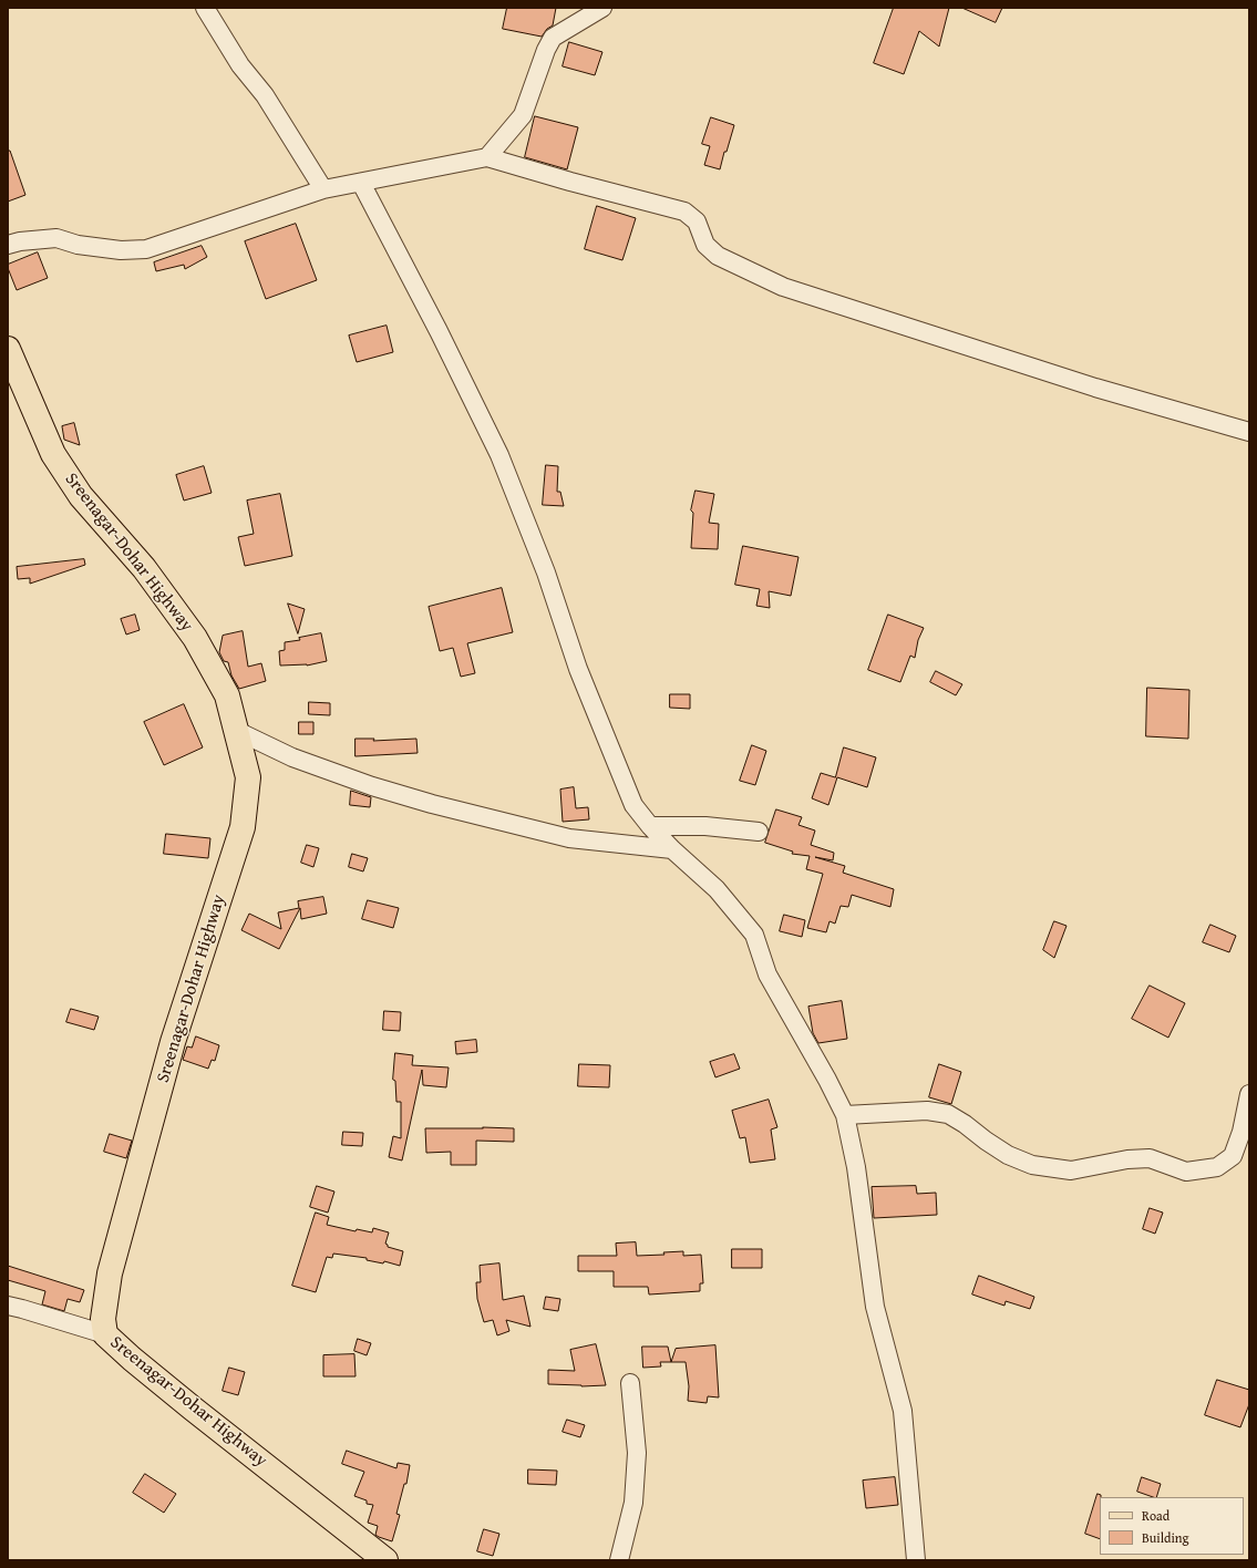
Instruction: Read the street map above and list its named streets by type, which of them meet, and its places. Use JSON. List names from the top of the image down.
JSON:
{
  "streets": {
    "main road": ["Sreenagar-Dohar Highway"]
  },
  "legend": ["Road", "Building"]
}
